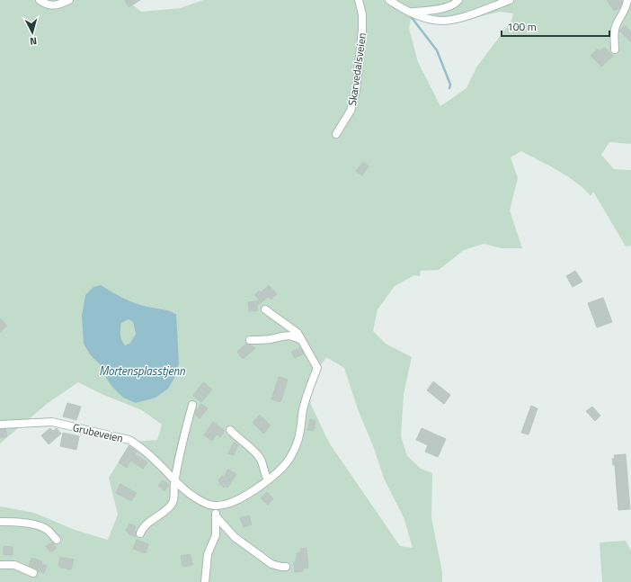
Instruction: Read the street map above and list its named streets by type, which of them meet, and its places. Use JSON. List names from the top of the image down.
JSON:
{
  "streets": {
    "street": ["Skarvedalsveien", "Grubeveien"]
  },
  "water": ["Mortensplasstjenn"],
  "scale_bar": "100 m",
  "north": "bottom"
}
